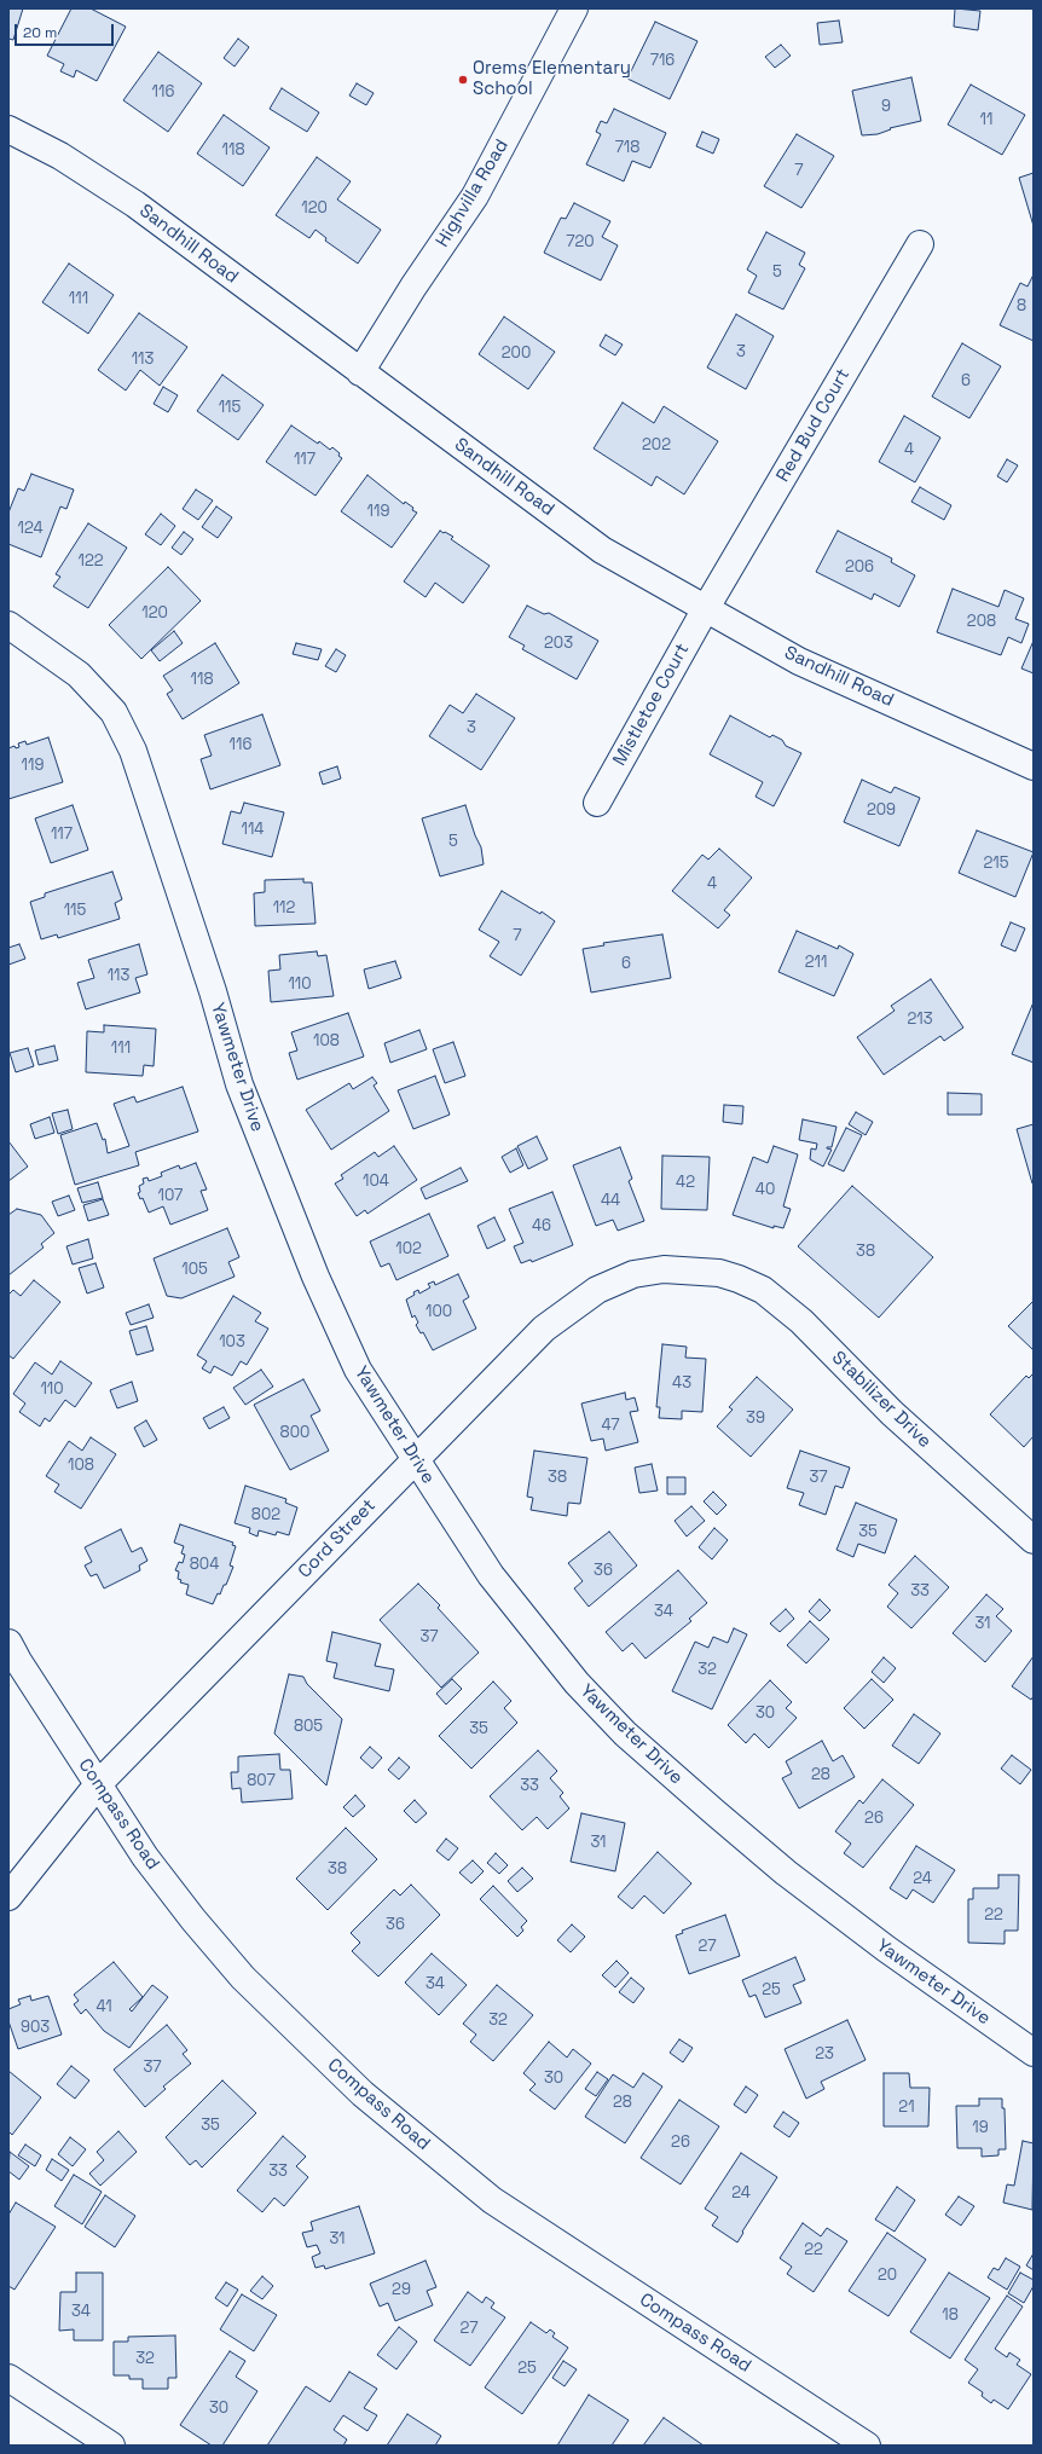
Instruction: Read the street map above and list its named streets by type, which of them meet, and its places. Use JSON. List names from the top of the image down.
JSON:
{
  "streets": {
    "street": [
      "Highvilla Road",
      "Sandhill Road",
      "Red Bud Court",
      "Mistletoe Court",
      "Yawmeter Drive",
      "Stabilizer Drive",
      "Cord Street",
      "Compass Road"
    ]
  },
  "crossings": [
    ["Highvilla Road", "Sandhill Road"],
    ["Sandhill Road", "Red Bud Court"],
    ["Sandhill Road", "Mistletoe Court"],
    ["Red Bud Court", "Mistletoe Court"],
    ["Yawmeter Drive", "Cord Street"],
    ["Stabilizer Drive", "Cord Street"],
    ["Cord Street", "Compass Road"]
  ],
  "places": ["Orems Elementary School"],
  "house_numbers": [
    "716",
    "116",
    "9",
    "11",
    "718",
    "118",
    "7",
    "120",
    "720",
    "5",
    "111",
    "8",
    "3",
    "200",
    "113",
    "6",
    "115",
    "202",
    "4",
    "117",
    "119",
    "124",
    "122",
    "206",
    "120",
    "208",
    "203",
    "118",
    "3",
    "116",
    "119",
    "209",
    "114",
    "117",
    "5",
    "215",
    "4",
    "112",
    "115",
    "7",
    "211",
    "6",
    "113",
    "110",
    "213",
    "108",
    "111",
    "104",
    "42",
    "40",
    "107",
    "44",
    "46",
    "102",
    "38",
    "105",
    "100",
    "103",
    "43",
    "110",
    "39",
    "47",
    "800",
    "108",
    "38",
    "37",
    "802",
    "35",
    "804",
    "36",
    "33",
    "34",
    "31",
    "37",
    "32",
    "30",
    "805",
    "35",
    "28",
    "807",
    "33",
    "26",
    "31",
    "38",
    "24",
    "22",
    "36",
    "27",
    "34",
    "25",
    "41",
    "32",
    "903",
    "23",
    "37",
    "30",
    "28",
    "21",
    "35",
    "19",
    "26",
    "33",
    "24",
    "31",
    "22",
    "20",
    "29",
    "34",
    "18",
    "27",
    "32",
    "25",
    "30"
  ],
  "scale_bar": "20 m"
}
